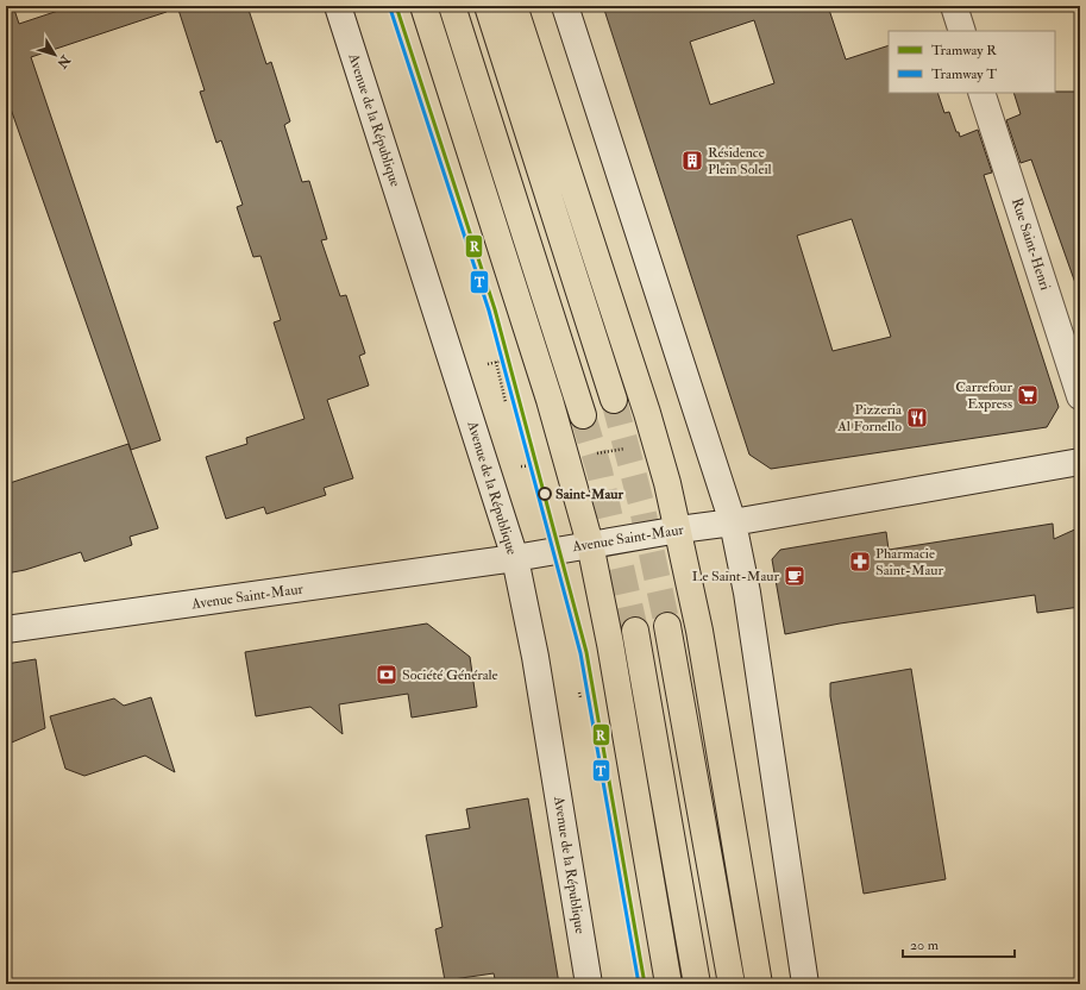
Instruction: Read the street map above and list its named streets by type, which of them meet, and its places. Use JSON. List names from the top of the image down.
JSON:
{
  "streets": {
    "street": ["Avenue de la République", "Rue Saint-Henri", "Avenue Saint-Maur"]
  },
  "crossings": [
    ["Avenue de la République", "Avenue Saint-Maur"]
  ],
  "places": {
    "building": ["Résidence Plein Soleil"],
    "supermarket": ["Carrefour Express"],
    "restaurant": ["Pizzeria Al Fornello"],
    "other": ["Saint-Maur"],
    "pharmacy": ["Pharmacie Saint-Maur"],
    "cafe": ["Le Saint-Maur"],
    "bank": ["Société Générale"]
  },
  "lines": ["tram line R", "tram line T"],
  "legend": ["Tramway R", "Tramway T"],
  "scale_bar": "20 m",
  "north": "bottom right"
}
